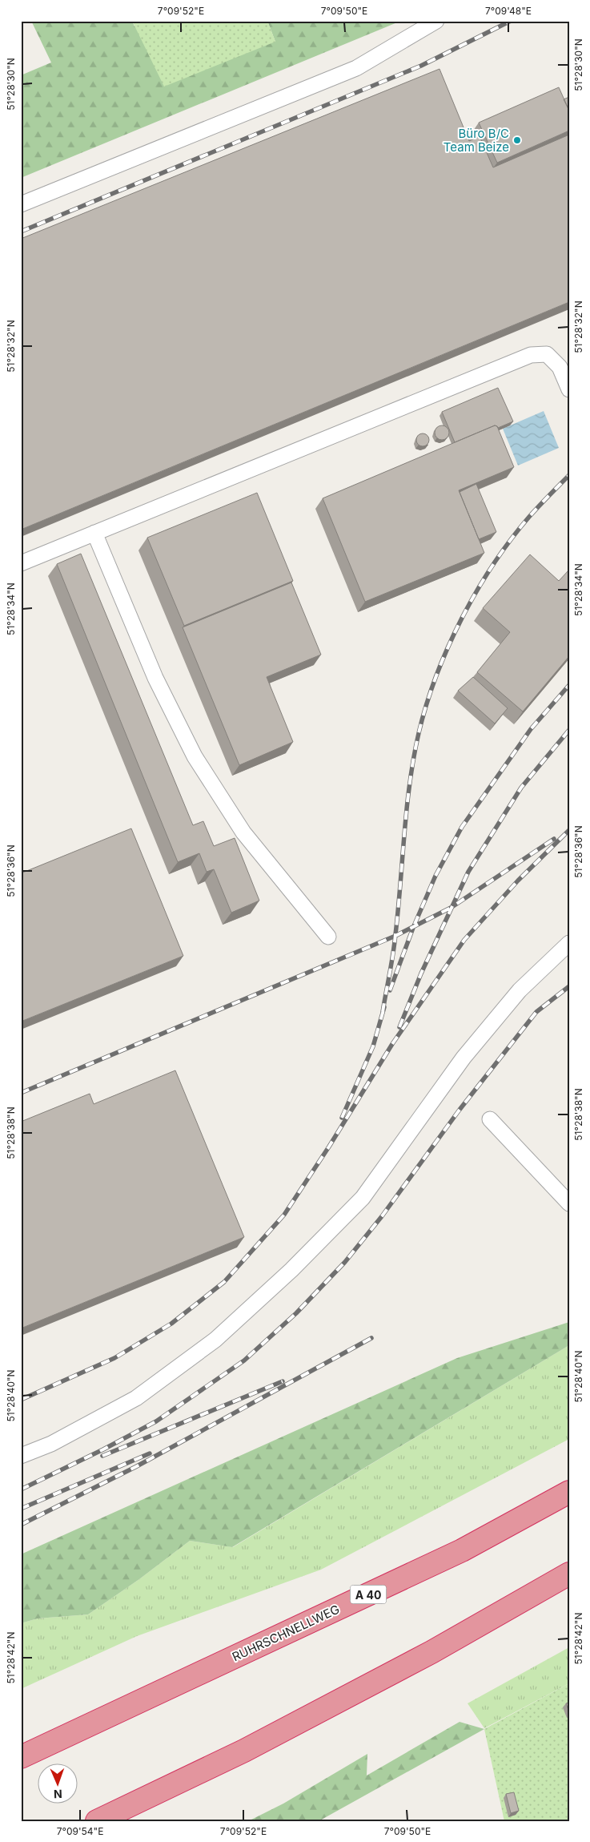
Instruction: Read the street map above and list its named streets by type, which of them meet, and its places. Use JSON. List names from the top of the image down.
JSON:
{
  "streets": {
    "highway": ["A 40", "RUHRSCHNELLWEG"]
  },
  "places": ["Büro B/C Team Beize"],
  "north": "bottom",
  "coordinates": [
    "7°09'52\"E",
    "7°09'50\"E",
    "7°09'48\"E",
    "51°28'30\"N",
    "51°28'32\"N",
    "51°28'34\"N",
    "51°28'36\"N",
    "51°28'38\"N",
    "51°28'40\"N",
    "51°28'42\"N",
    "7°09'54\"E"
  ]
}
